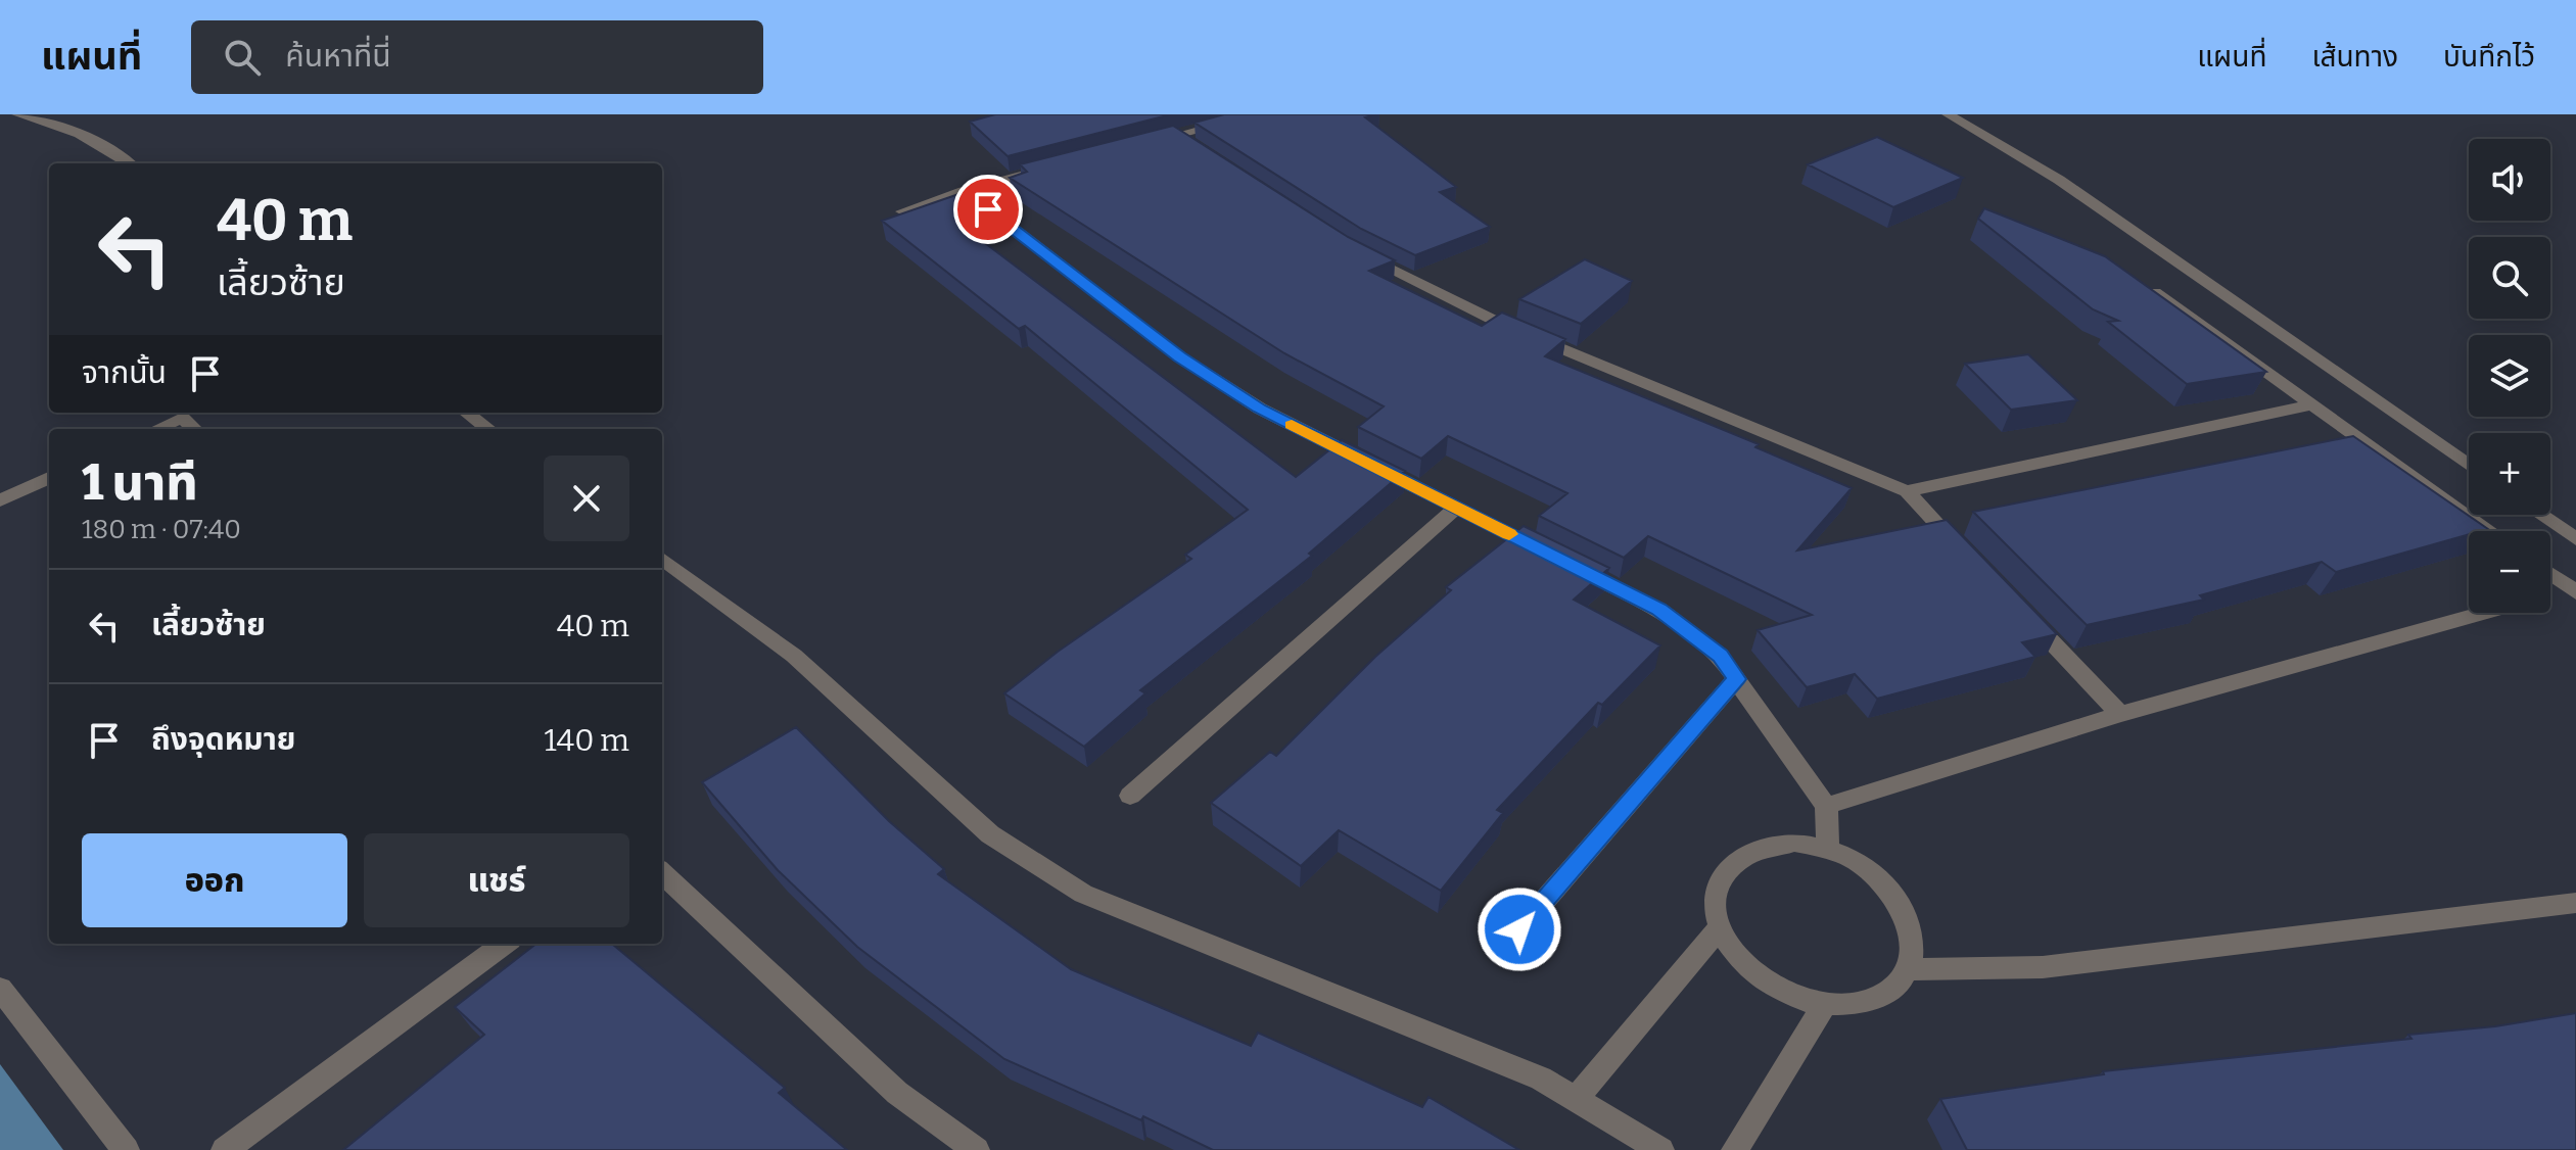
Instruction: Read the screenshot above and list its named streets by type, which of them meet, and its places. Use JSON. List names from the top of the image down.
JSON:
{
  "page": {
    "header": "แผนที่",
    "search": "ค้นหาที่นี่",
    "nav": ["แผนที่", "เส้นทาง", "บันทึกไว้"],
    "map_buttons": ["+", "−"],
    "turn": ["40 m", "เลี้ยวซ้าย"],
    "then": "จากนั้น",
    "heading": ["1 นาที", "180 m · 07:40"],
    "list": [
      {
        "name": "เลี้ยวซ้าย",
        "value": "40 m"
      },
      {
        "name": "ถึงจุดหมาย",
        "value": "140 m"
      }
    ],
    "buttons": ["ออก", "แชร์"]
  }
}
